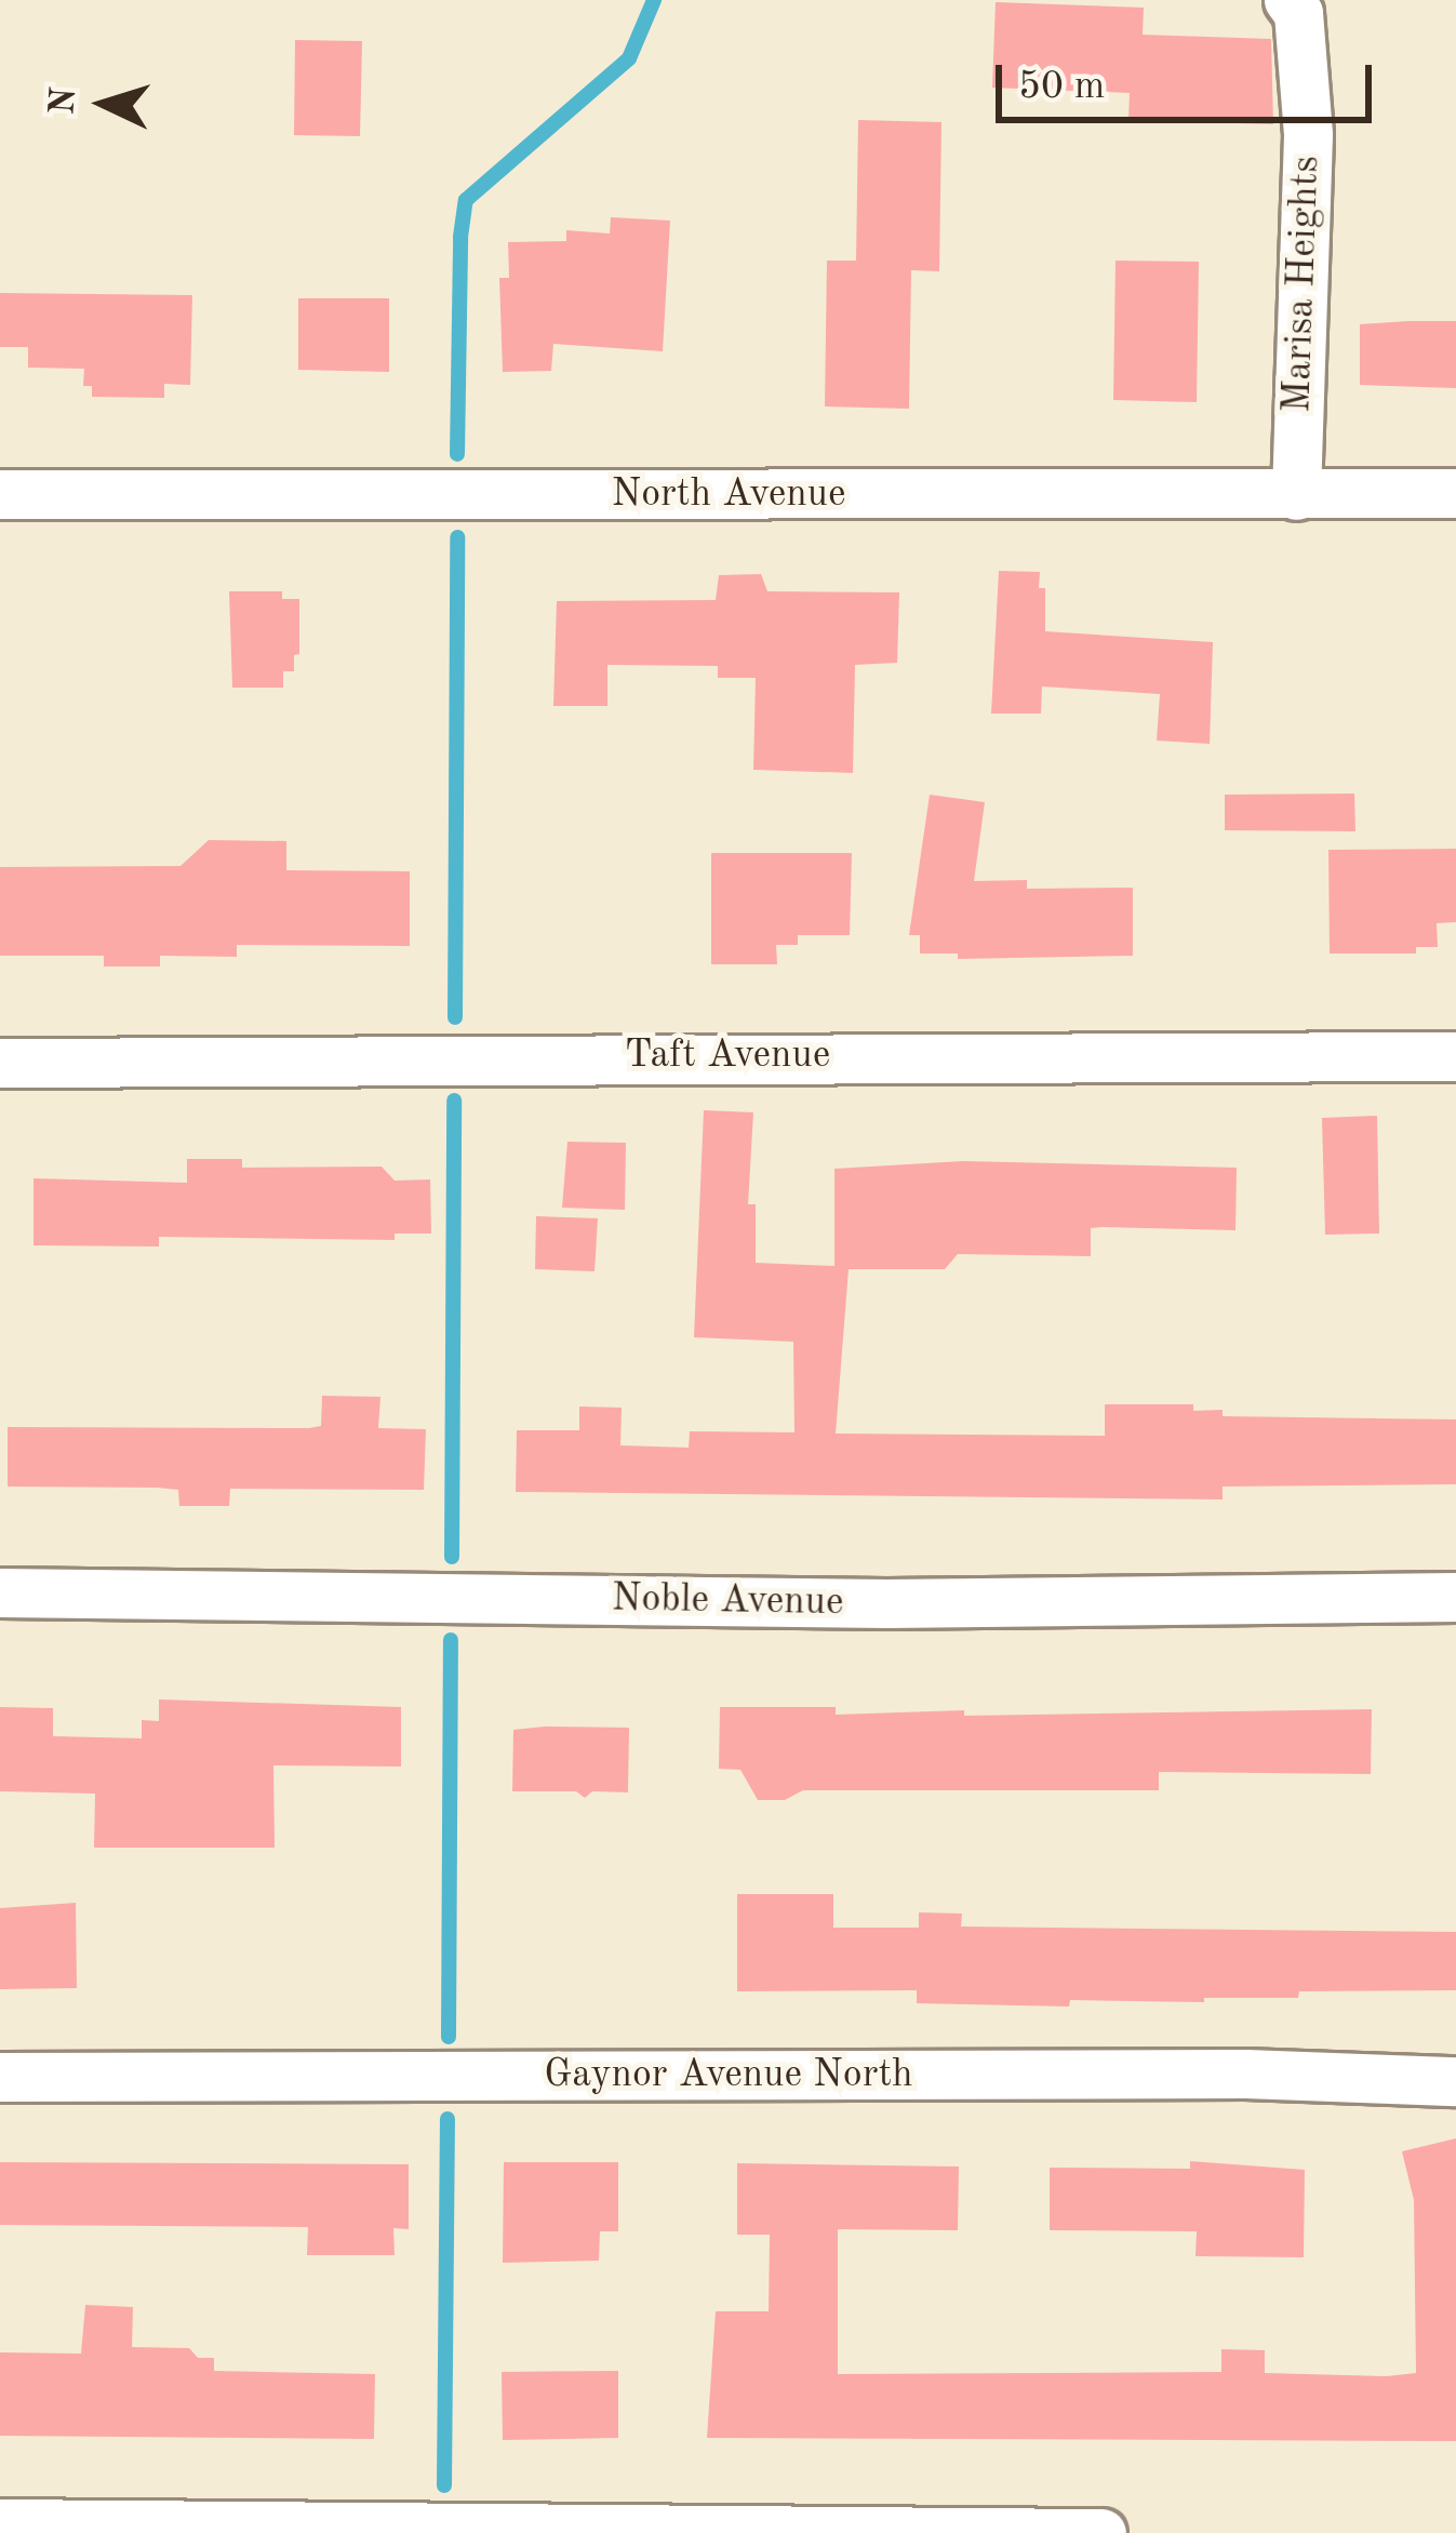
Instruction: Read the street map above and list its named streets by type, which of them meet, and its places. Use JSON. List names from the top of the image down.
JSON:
{
  "streets": {
    "street": [
      "Marisa Heights",
      "North Avenue",
      "Taft Avenue",
      "Noble Avenue",
      "Gaynor Avenue North"
    ]
  },
  "crossings": [
    ["Marisa Heights", "North Avenue"]
  ],
  "scale_bar": "50 m",
  "north": "left"
}
